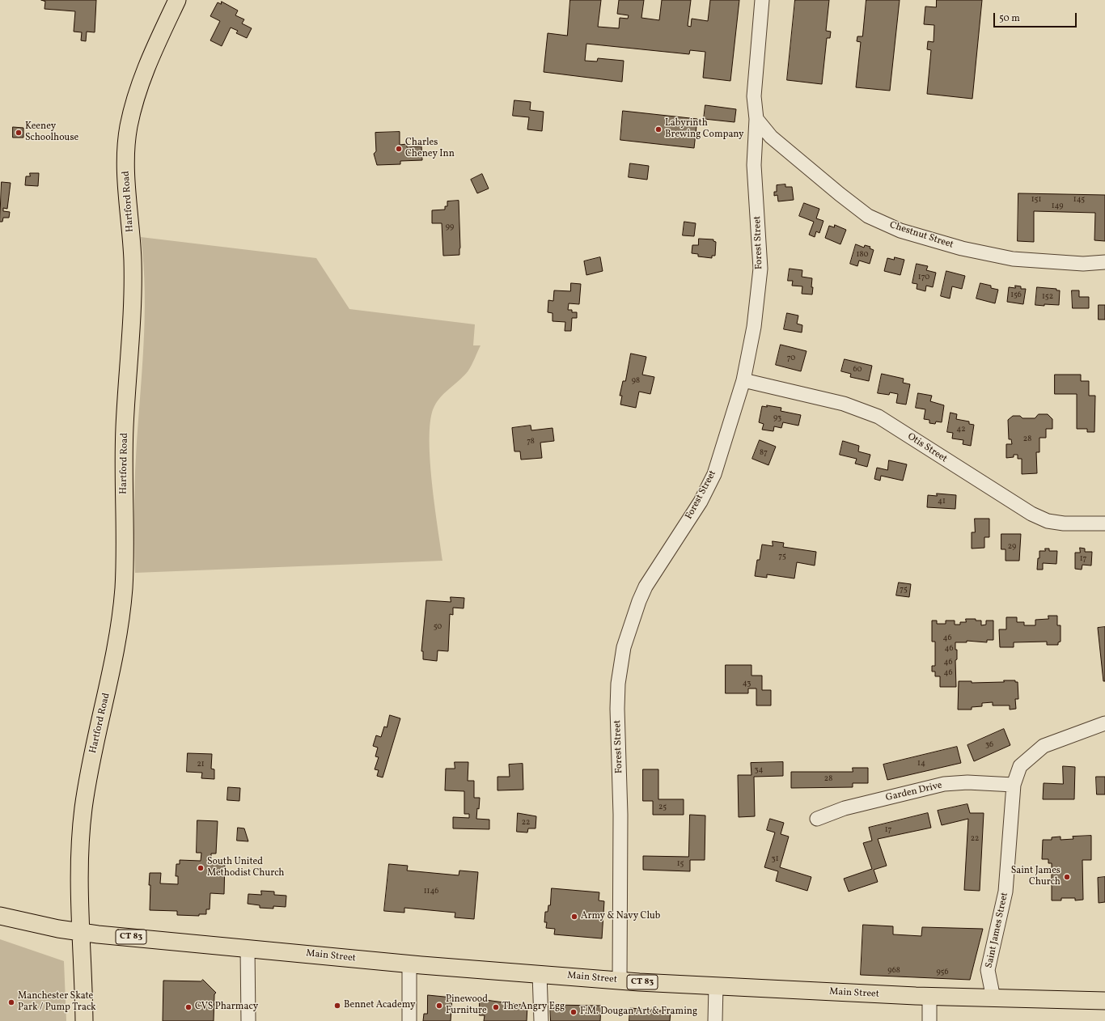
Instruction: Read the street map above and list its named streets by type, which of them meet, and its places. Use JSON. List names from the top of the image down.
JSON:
{
  "streets": {
    "main road": ["Hartford Road", "CT 83", "Main Street"],
    "street": [
      "Chestnut Street",
      "Forest Street",
      "Otis Street",
      "Garden Drive",
      "Saint James Street"
    ]
  },
  "crossings": [
    ["Hartford Road", "CT 83"],
    ["Hartford Road", "Main Street"],
    ["Chestnut Street", "Forest Street"],
    ["Forest Street", "Otis Street"],
    ["Forest Street", "Main Street"],
    ["Garden Drive", "Saint James Street"],
    ["Saint James Street", "Main Street"],
    ["CT 83", "Main Street"]
  ],
  "places": [
    "Labyrinth Brewing Company",
    "Keeney Schoolhouse",
    "Charles Cheney Inn",
    "South United Methodist Church",
    "Saint James Church",
    "Army & Navy Club",
    "Manchester Skate Park / Pump Track",
    "Bennet Academy",
    "Pinewood Furniture",
    "CVS Pharmacy",
    "The Angry Egg",
    "F.M. Dougan Art & Framing"
  ],
  "house_numbers": [
    "151",
    "145",
    "149",
    "99",
    "180",
    "170",
    "156",
    "152",
    "70",
    "60",
    "98",
    "93",
    "42",
    "28",
    "78",
    "87",
    "41",
    "29",
    "75",
    "17",
    "75",
    "50",
    "46",
    "46",
    "46",
    "46",
    "43",
    "36",
    "14",
    "21",
    "34",
    "28",
    "25",
    "22",
    "17",
    "22",
    "31",
    "15",
    "1146",
    "968",
    "956"
  ],
  "scale_bar": "50 m"
}
